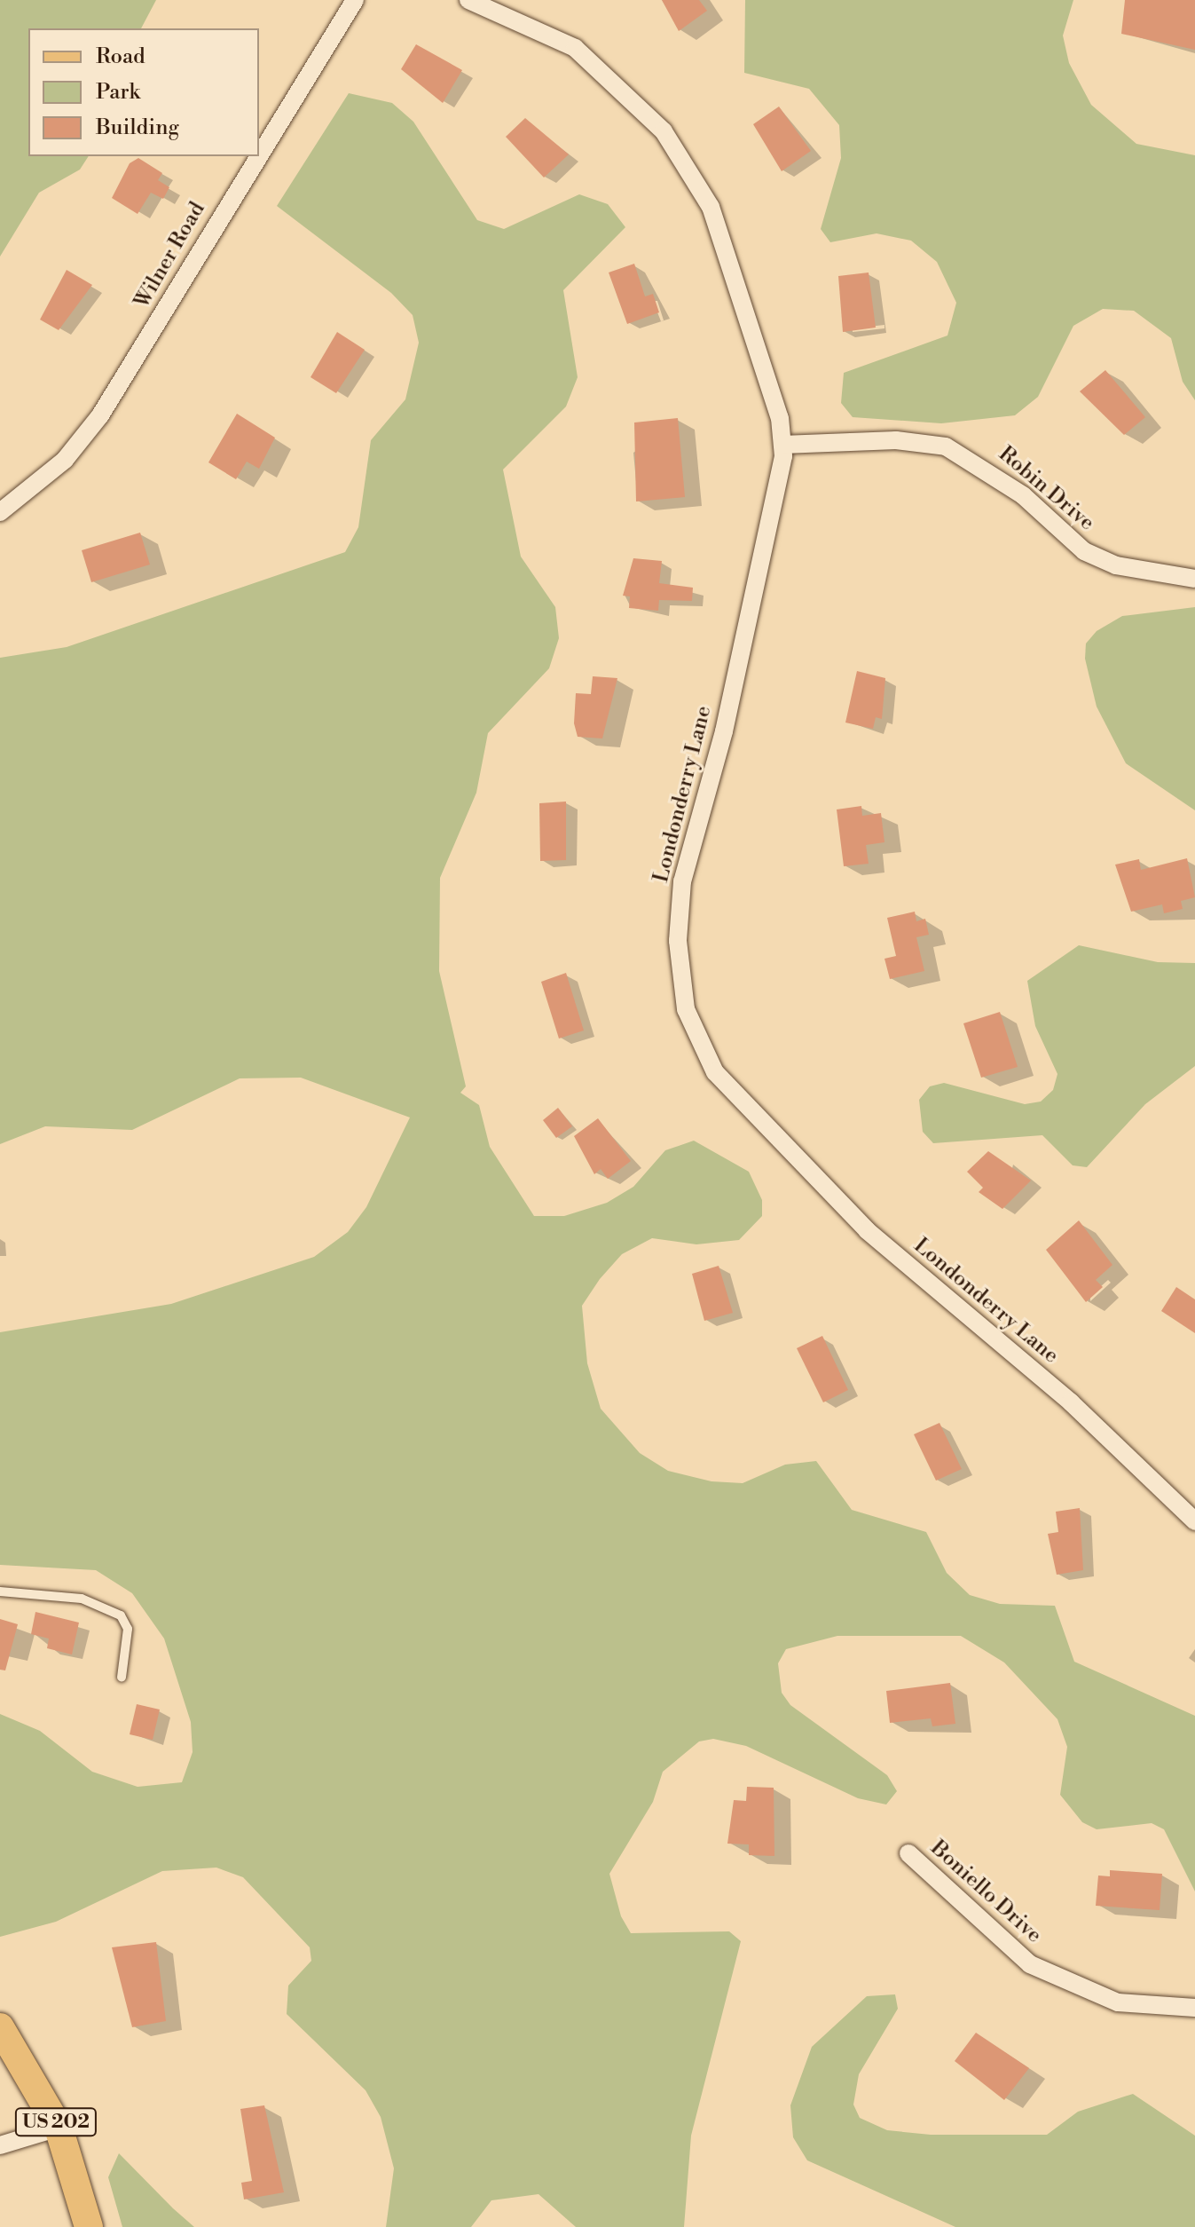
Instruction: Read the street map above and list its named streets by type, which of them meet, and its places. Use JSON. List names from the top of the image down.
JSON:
{
  "streets": {
    "main road": ["US 202"],
    "street": [
      "Wilner Road",
      "Robin Drive",
      "Londonderry Lane",
      "Boniello Drive"
    ]
  },
  "crossings": [
    ["Robin Drive", "Londonderry Lane"]
  ],
  "legend": ["Road", "Park", "Building"]
}
